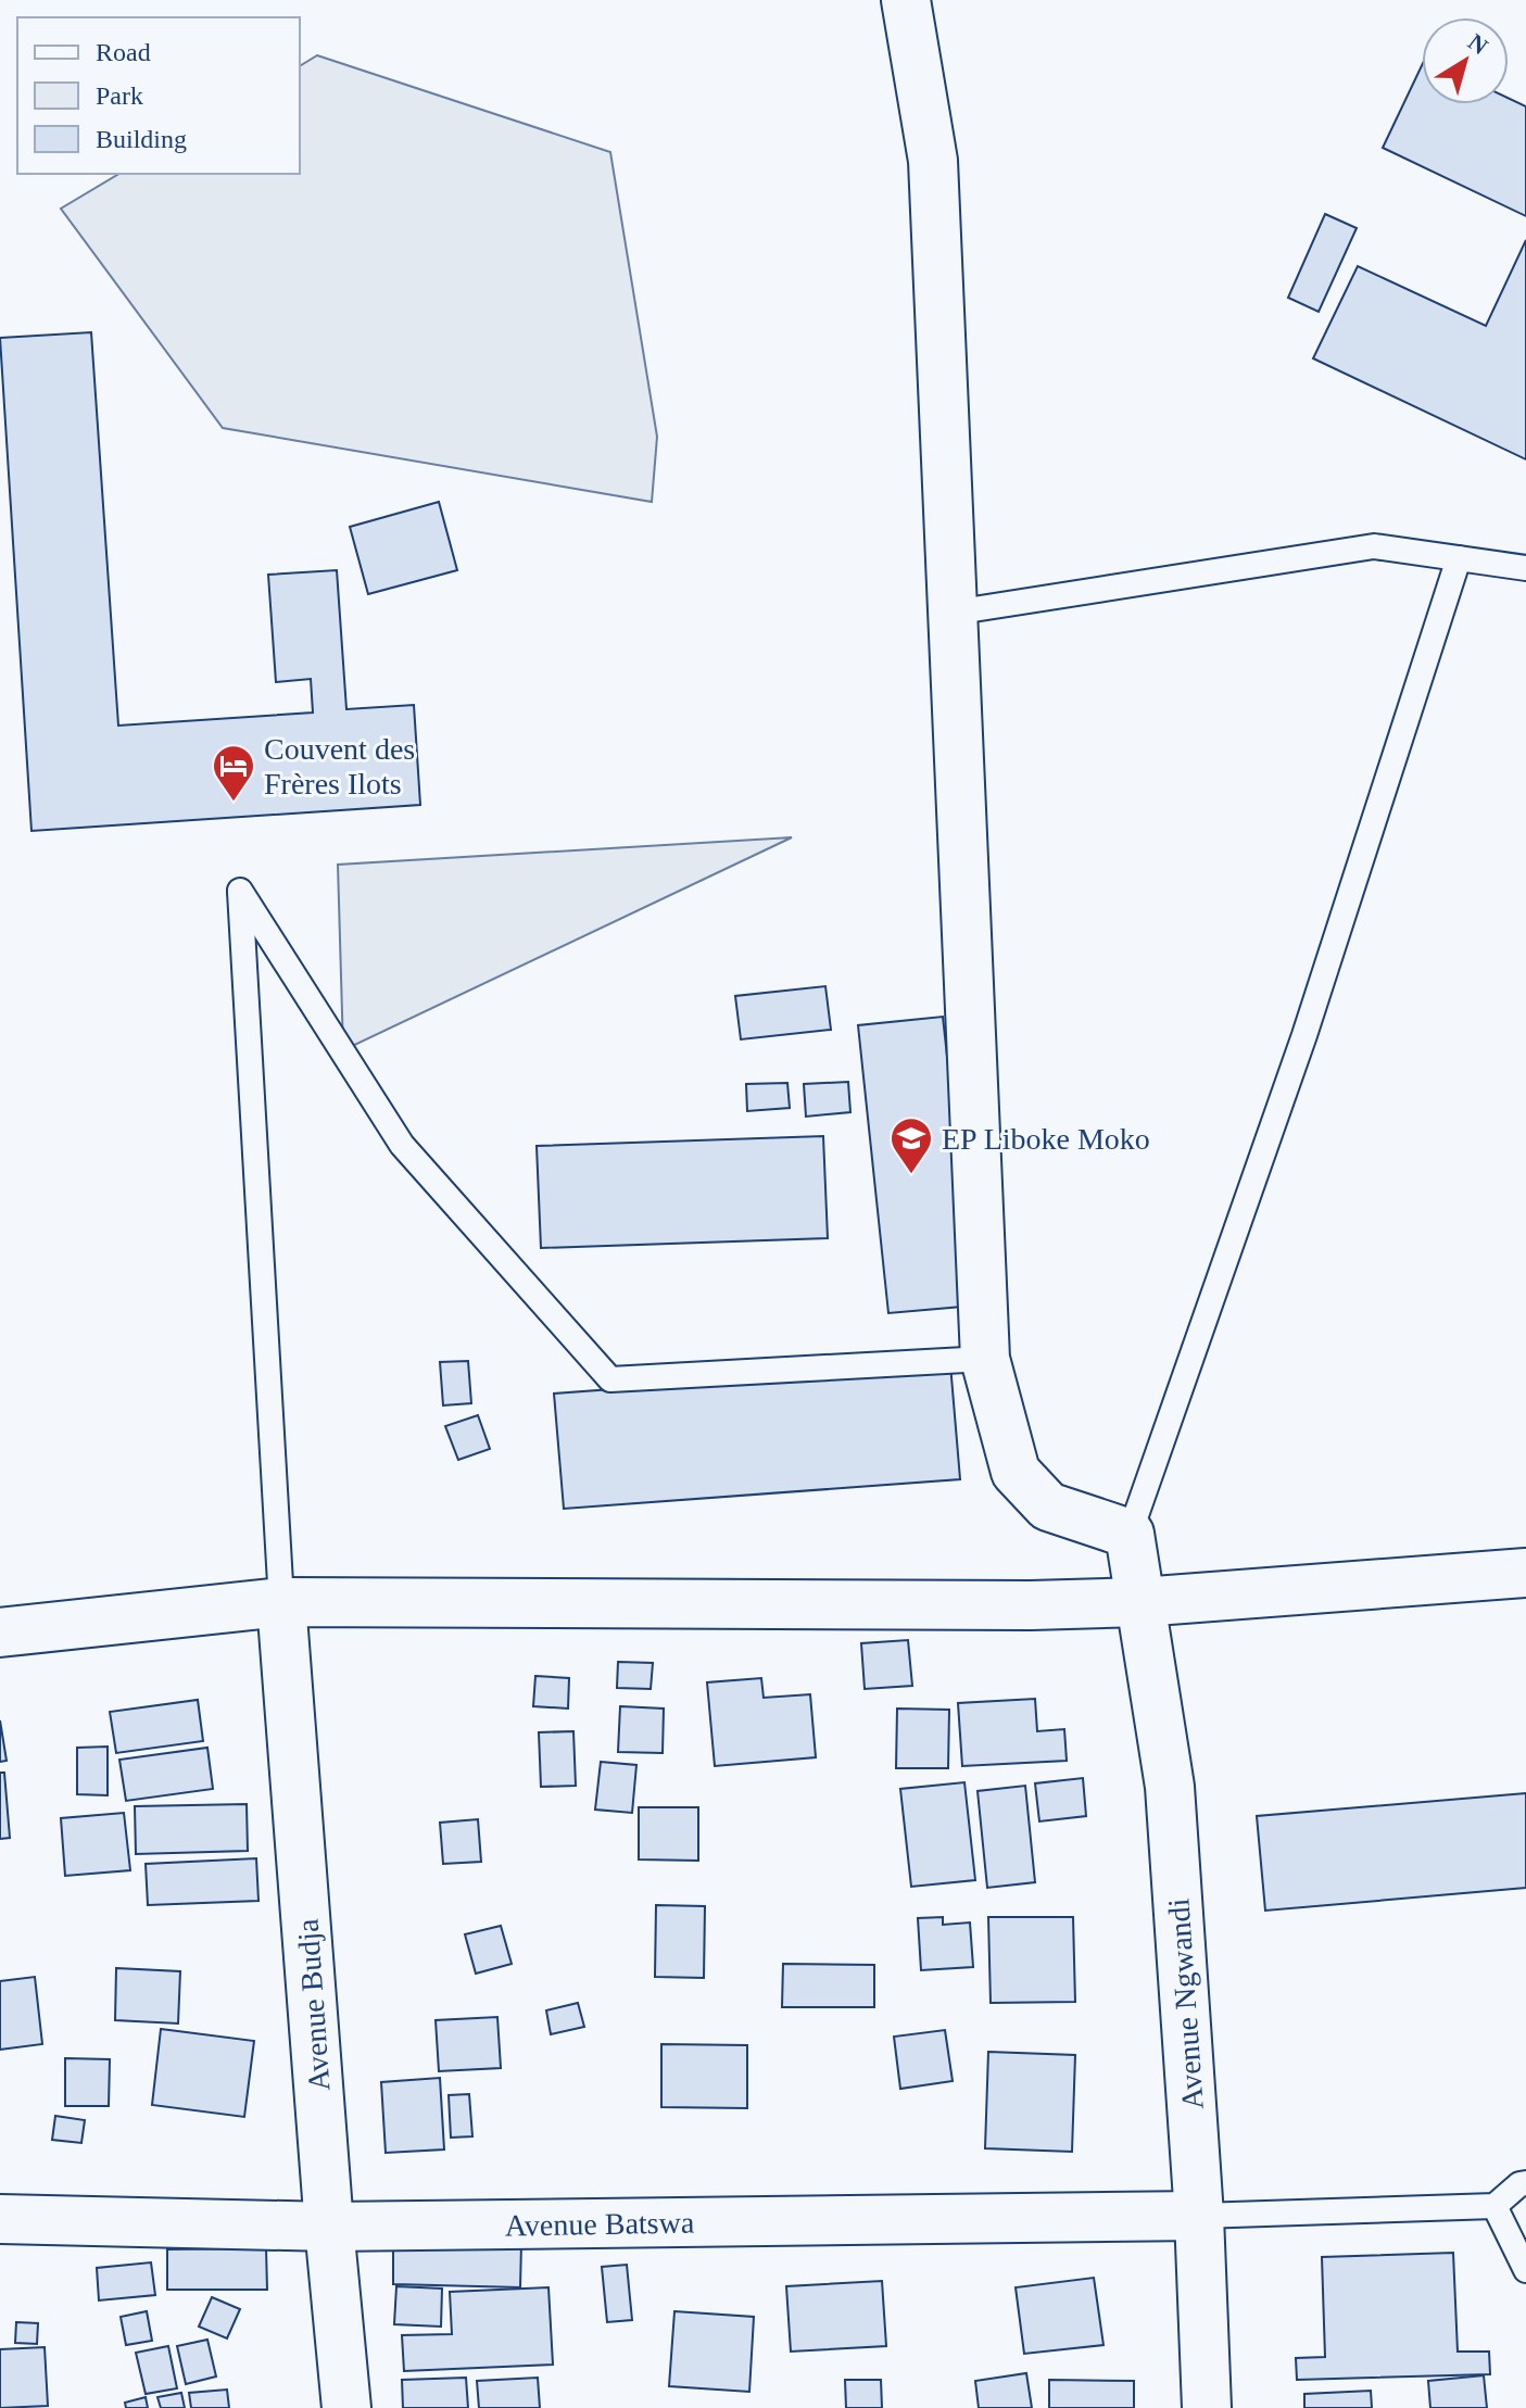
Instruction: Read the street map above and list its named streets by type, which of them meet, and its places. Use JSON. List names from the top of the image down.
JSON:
{
  "streets": {
    "street": ["Avenue Ngwandi", "Avenue Budja", "Avenue Batswa"]
  },
  "crossings": [
    ["Avenue Ngwandi", "Avenue Batswa"],
    ["Avenue Budja", "Avenue Batswa"]
  ],
  "places": {
    "hotel": ["Couvent des Frères Ilots"],
    "school or university": ["EP Liboke Moko"]
  },
  "legend": ["Road", "Park", "Building"],
  "north": "top right"
}
